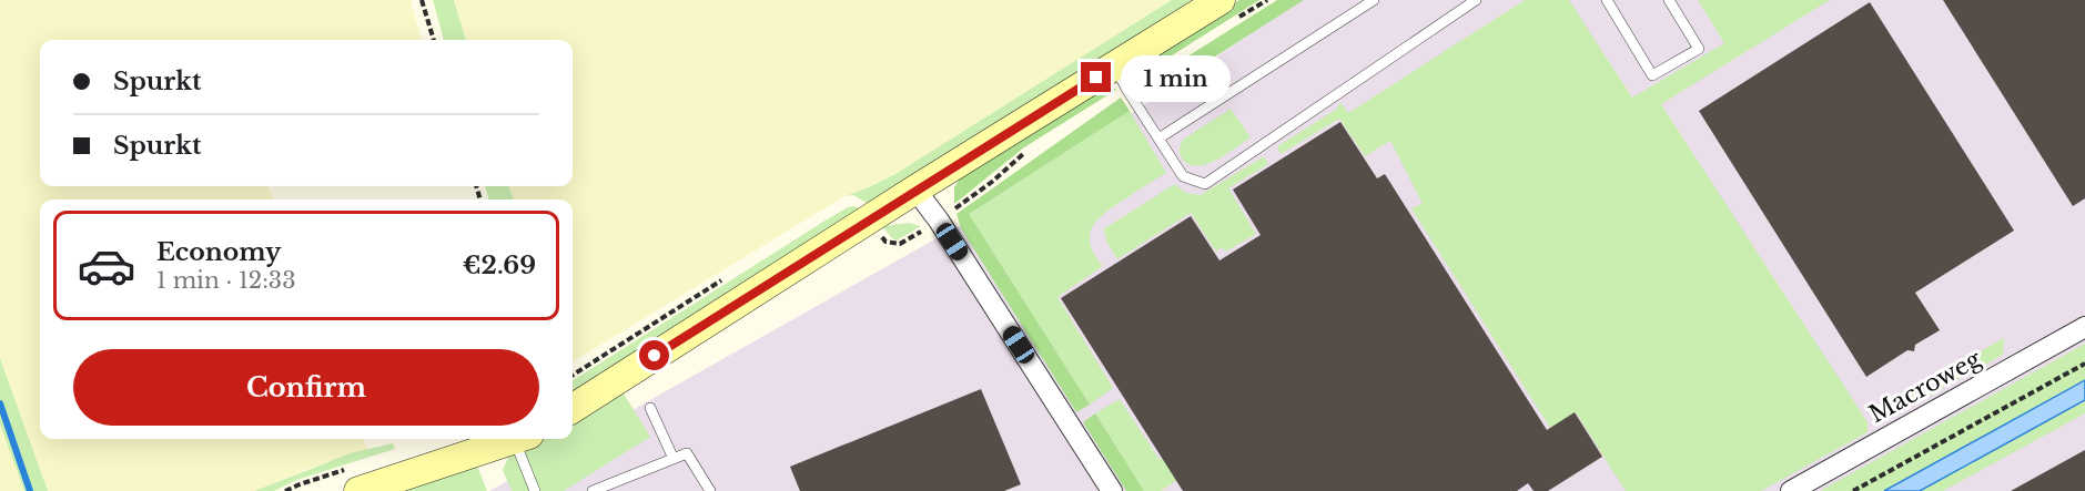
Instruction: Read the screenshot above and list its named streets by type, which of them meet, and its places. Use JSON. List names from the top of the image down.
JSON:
{
  "streets": {
    "street": ["Macroweg"]
  },
  "page": {
    "banner": ["Spurkt", "Spurkt"],
    "bubble": "1 min",
    "list": [
      {
        "name": "Economy",
        "note": "1 min · 12:33",
        "value": "€2.69"
      }
    ],
    "buttons": "Confirm"
  }
}
